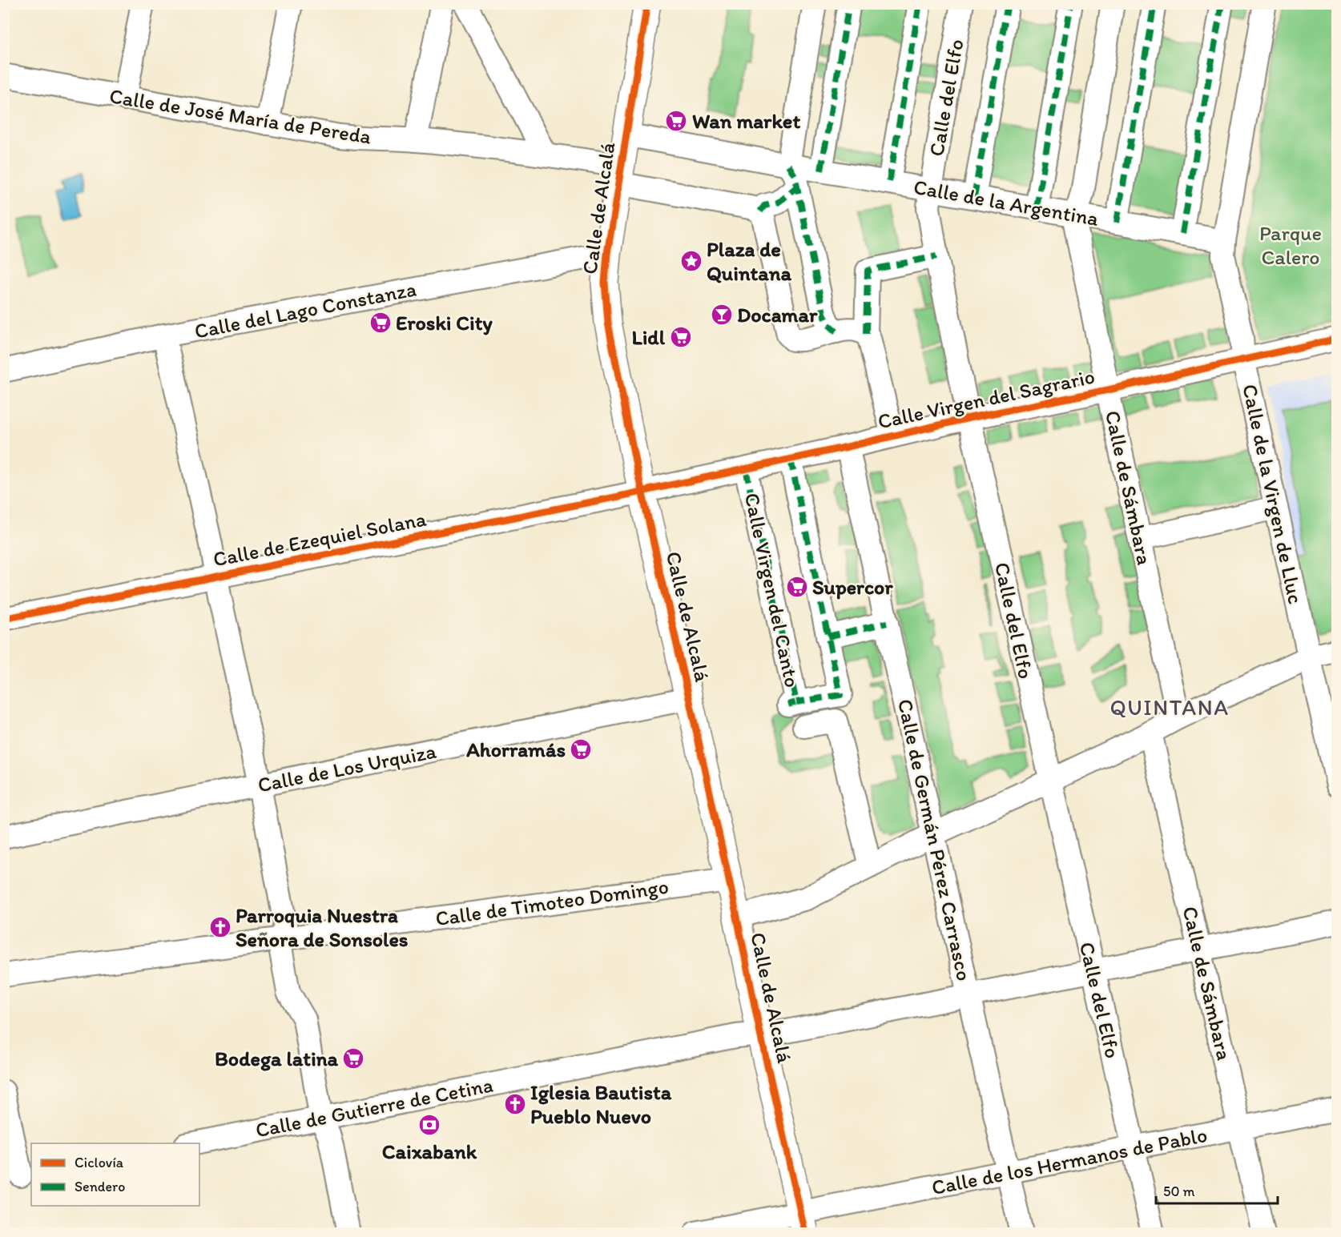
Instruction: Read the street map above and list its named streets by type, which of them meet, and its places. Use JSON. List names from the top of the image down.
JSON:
{
  "streets": {
    "main road": ["Calle de Alcalá"],
    "street": [
      "Calle del Elfo",
      "Calle de José María de Pereda",
      "Calle de la Argentina",
      "Calle del Lago Constanza",
      "Calle Virgen del Sagrario",
      "Calle de Sámbara",
      "Calle de la Virgen de Lluc",
      "Calle de Ezequiel Solana",
      "Calle Virgen del Canto",
      "Calle de Los Urquiza",
      "Calle de Germán Pérez Carrasco",
      "Calle de Timoteo Domingo",
      "Calle de Gutierre de Cetina",
      "Calle de los Hermanos de Pablo"
    ]
  },
  "crossings": [
    ["Calle del Elfo", "Calle de la Argentina"],
    ["Calle del Elfo", "Calle Virgen del Sagrario"],
    ["Calle del Elfo", "Calle de Gutierre de Cetina"],
    ["Calle del Elfo", "Calle de los Hermanos de Pablo"],
    ["Calle de José María de Pereda", "Calle de Alcalá"],
    ["Calle de la Argentina", "Calle de Alcalá"],
    ["Calle de la Argentina", "Calle de Sámbara"],
    ["Calle de la Argentina", "Calle de la Virgen de Lluc"],
    ["Calle de Alcalá", "Calle del Lago Constanza"],
    ["Calle de Alcalá", "Calle Virgen del Sagrario"],
    ["Calle de Alcalá", "Calle de Ezequiel Solana"],
    ["Calle de Alcalá", "Calle de Los Urquiza"],
    ["Calle de Alcalá", "Calle de Timoteo Domingo"],
    ["Calle de Alcalá", "Calle de Gutierre de Cetina"],
    ["Calle de Alcalá", "Calle de los Hermanos de Pablo"],
    ["Calle Virgen del Sagrario", "Calle de Sámbara"],
    ["Calle Virgen del Sagrario", "Calle de la Virgen de Lluc"],
    ["Calle Virgen del Sagrario", "Calle de Ezequiel Solana"],
    ["Calle Virgen del Sagrario", "Calle Virgen del Canto"],
    ["Calle Virgen del Sagrario", "Calle de Germán Pérez Carrasco"],
    ["Calle de Sámbara", "Calle de Gutierre de Cetina"],
    ["Calle de Sámbara", "Calle de los Hermanos de Pablo"],
    ["Calle de Germán Pérez Carrasco", "Calle de Gutierre de Cetina"],
    ["Calle de Germán Pérez Carrasco", "Calle de los Hermanos de Pablo"]
  ],
  "districts": ["QUINTANA"],
  "parks": ["Parque Calero"],
  "places": {
    "supermarket": [
      "Wan market",
      "Eroski City",
      "Lidl",
      "Supercor",
      "Ahorramás",
      "Bodega latina"
    ],
    "place": ["Plaza de Quintana"],
    "bar": ["Docamar"],
    "church": ["Parroquia Nuestra Señora de Sonsoles", "Iglesia Bautista Pueblo Nuevo"],
    "bank": ["Caixabank"]
  },
  "legend": ["Ciclovía", "Sendero"],
  "scale_bar": "50 m"
}
